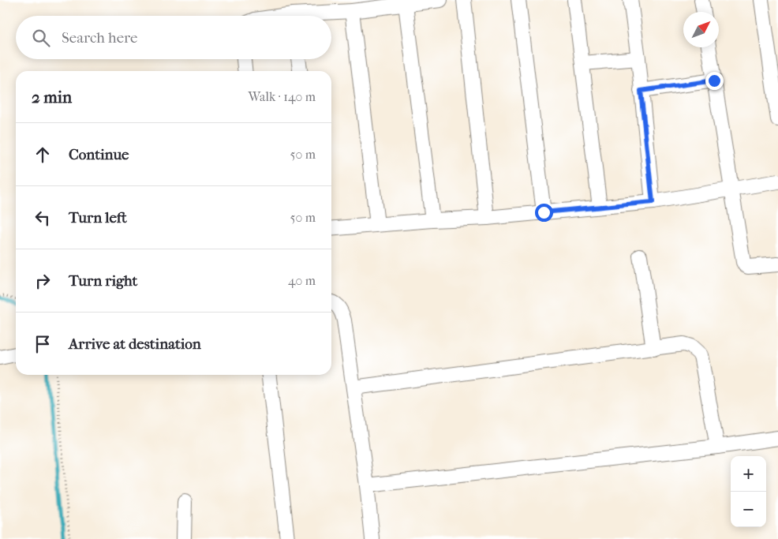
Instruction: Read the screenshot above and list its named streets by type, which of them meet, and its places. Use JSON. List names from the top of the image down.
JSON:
{
  "north": "top right",
  "page": {
    "search": "Search here",
    "heading": ["2 min", "Walk · 140 m"],
    "list": [
      ["Continue", "50 m"],
      ["Turn left", "50 m"],
      ["Turn right", "40 m"],
      "Arrive at destination"
    ],
    "map_buttons": ["+", "−"]
  }
}
